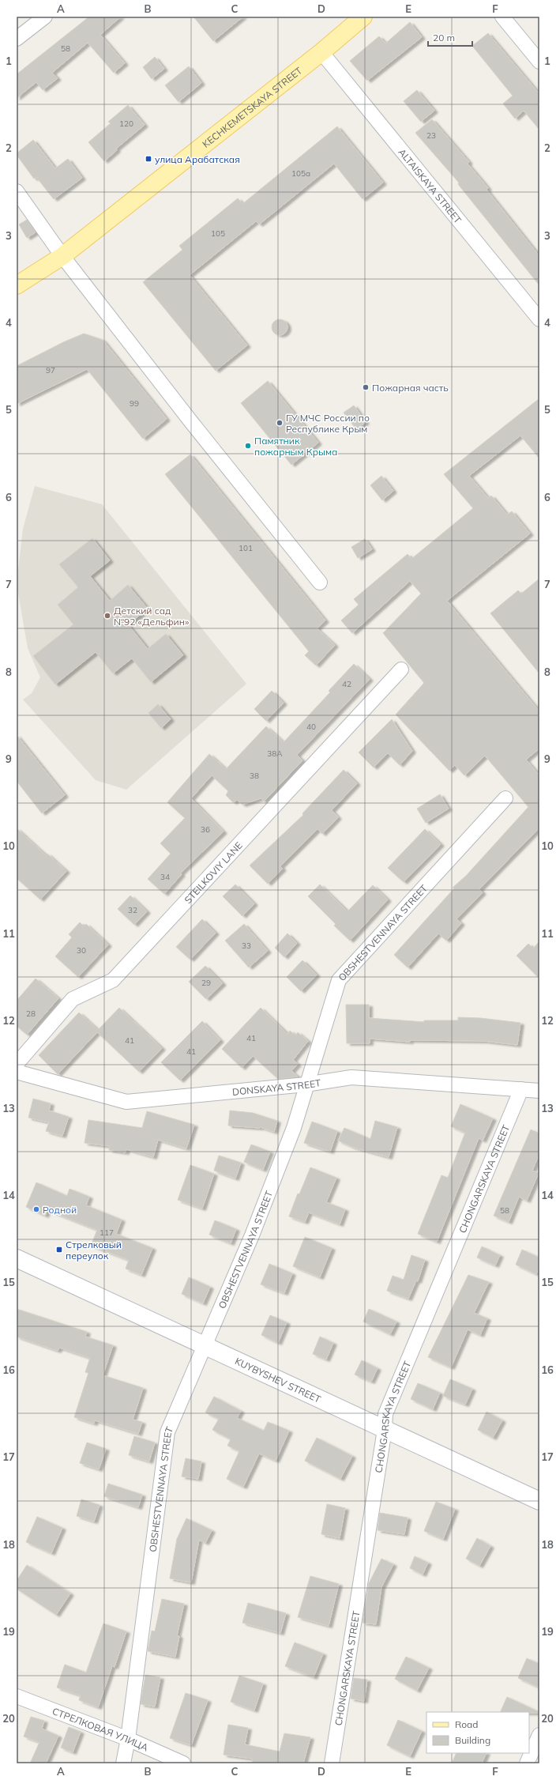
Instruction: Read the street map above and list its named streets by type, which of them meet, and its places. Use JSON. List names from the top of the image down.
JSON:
{
  "streets": {
    "main road": ["KECHKEMETSKAYA STREET", "KUYBYSHEV STREET"],
    "street": [
      "ALTAISKAYA STREET",
      "STEILKOVIY LANE",
      "OBSHESTVENNAYA STREET",
      "DONSKAYA STREET",
      "CHONGARSKAYA STREET",
      "СТРЕЛКОВАЯ УЛИЦА"
    ]
  },
  "crossings": [
    ["KECHKEMETSKAYA STREET", "ALTAISKAYA STREET"],
    ["OBSHESTVENNAYA STREET", "DONSKAYA STREET"],
    ["OBSHESTVENNAYA STREET", "KUYBYSHEV STREET"],
    ["OBSHESTVENNAYA STREET", "СТРЕЛКОВАЯ УЛИЦА"],
    ["DONSKAYA STREET", "CHONGARSKAYA STREET"],
    ["CHONGARSKAYA STREET", "KUYBYSHEV STREET"]
  ],
  "places": {
    "transit": ["улица Арабатская", "Стрелковый переулок"],
    "other": [
      "Пожарная часть",
      "ГУ МЧС России по Республике Крым",
      "Памятник пожарным Крыма",
      "Детский сад №92 «Дельфин»",
      "Родной"
    ]
  },
  "house_numbers": [
    "58",
    "120",
    "23",
    "105а",
    "105",
    "97",
    "99",
    "101",
    "42",
    "40",
    "38А",
    "38",
    "36",
    "34",
    "32",
    "33",
    "30",
    "29",
    "28",
    "41",
    "41",
    "41",
    "58",
    "117"
  ],
  "legend": ["Road", "Building"],
  "scale_bar": "20 m",
  "grid": {
    "columns": [
      "A",
      "B",
      "C",
      "D",
      "E",
      "F"
    ],
    "rows": [
      "1",
      "2",
      "3",
      "4",
      "5",
      "6",
      "7",
      "8",
      "9",
      "10",
      "11",
      "12",
      "13",
      "14",
      "15",
      "16",
      "17",
      "18",
      "19",
      "20"
    ]
  }
}
